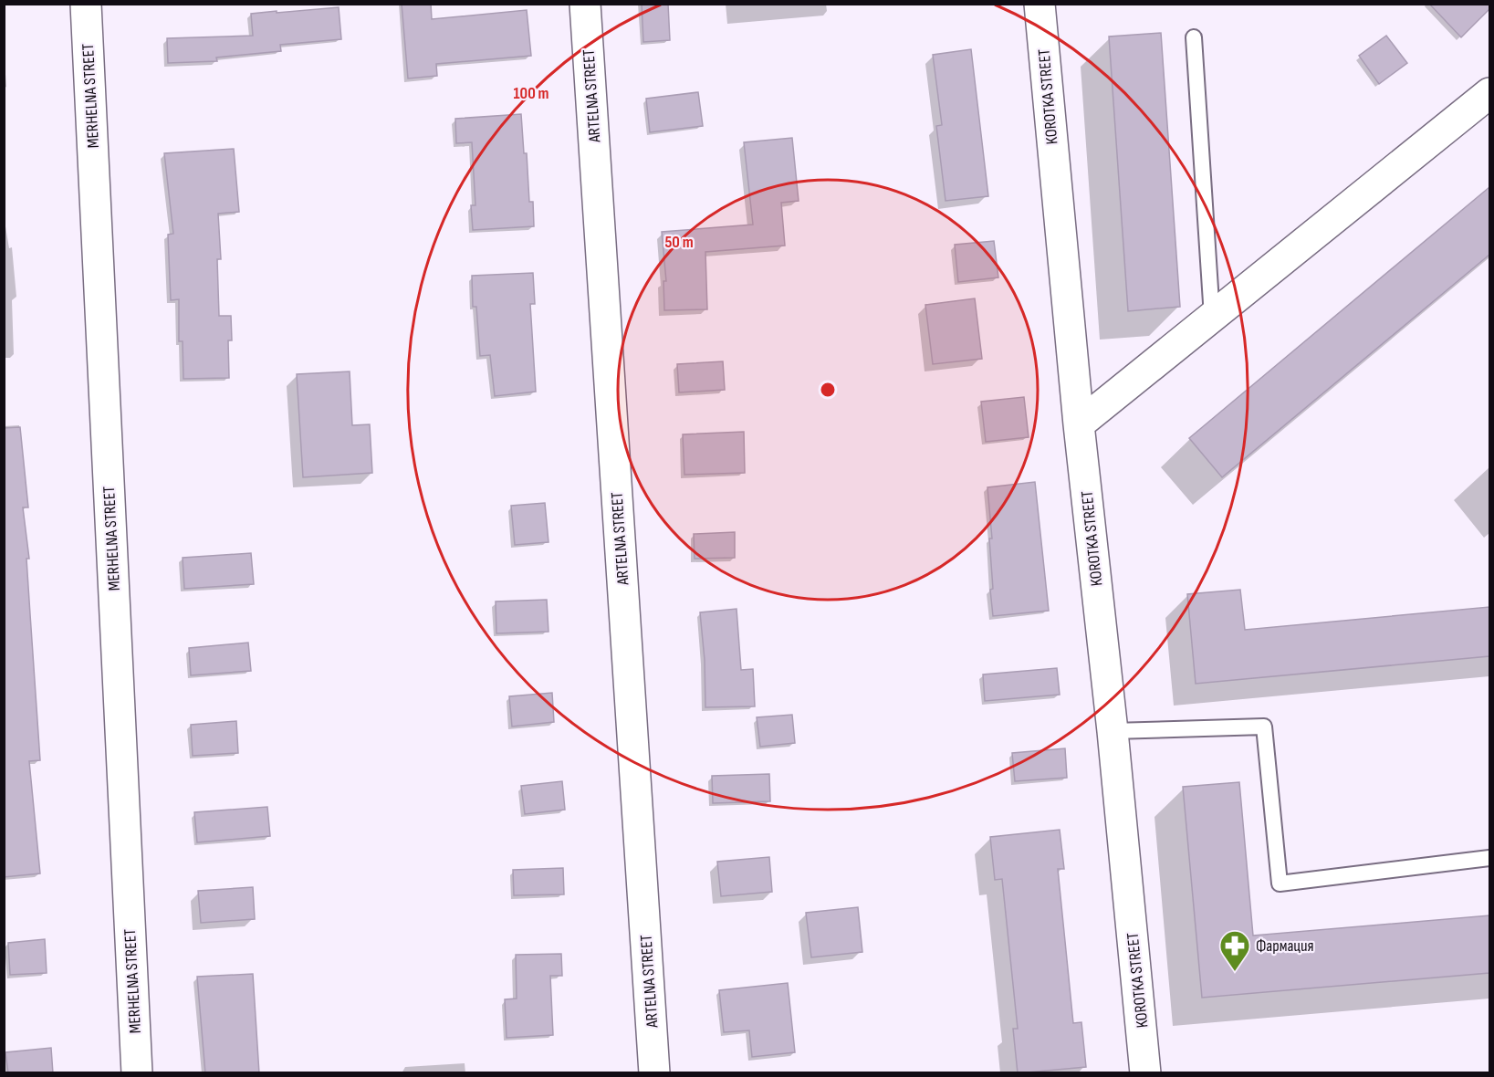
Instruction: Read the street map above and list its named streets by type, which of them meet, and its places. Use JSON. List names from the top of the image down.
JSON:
{
  "streets": {
    "street": ["MERHELNA STREET", "ARTELNA STREET", "KOROTKA STREET"]
  },
  "places": {
    "pharmacy": ["Фармация"]
  },
  "rings": ["100 m", "50 m"]
}
